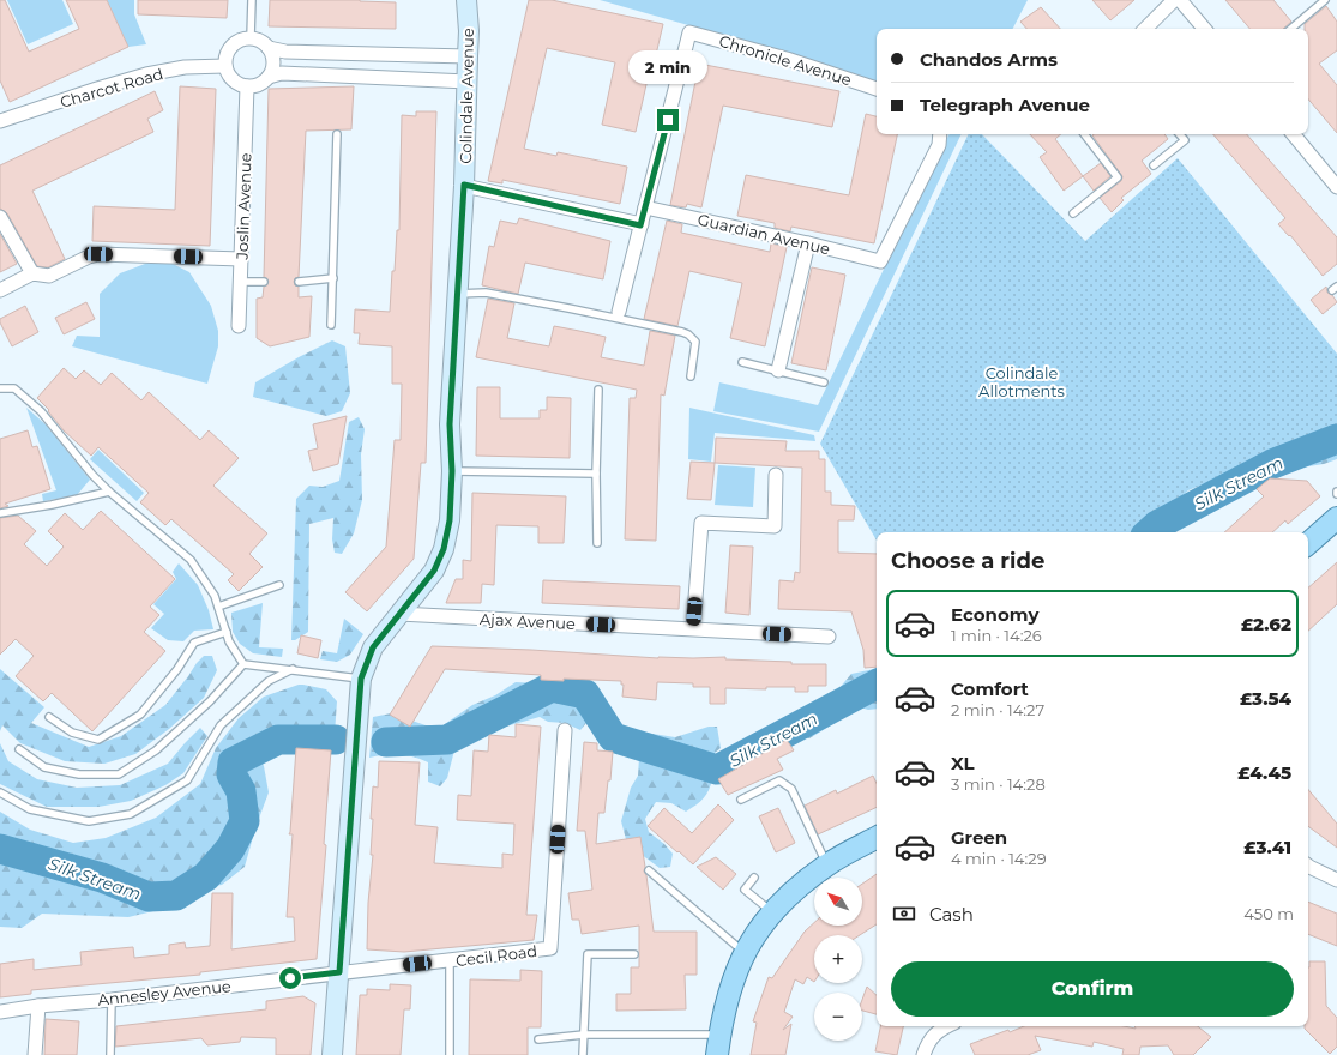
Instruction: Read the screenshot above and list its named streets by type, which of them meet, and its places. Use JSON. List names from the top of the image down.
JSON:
{
  "streets": {
    "street": [
      "Chronicle Avenue",
      "Charcot Road",
      "Colindale Avenue",
      "Joslin Avenue",
      "Guardian Avenue",
      "Ajax Avenue",
      "Cecil Road",
      "Annesley Avenue"
    ]
  },
  "crossings": [
    ["Chronicle Avenue", "Guardian Avenue"],
    ["Charcot Road", "Joslin Avenue"],
    ["Colindale Avenue", "Ajax Avenue"],
    ["Colindale Avenue", "Cecil Road"],
    ["Colindale Avenue", "Annesley Avenue"],
    ["Cecil Road", "Annesley Avenue"]
  ],
  "water": ["Silk Stream"],
  "parks": ["Colindale Allotments"],
  "north": "top left",
  "page": {
    "banner": ["Chandos Arms", "Telegraph Avenue"],
    "bubble": "2 min",
    "heading": "Choose a ride",
    "list": [
      {
        "name": "Economy",
        "note": "1 min · 14:26",
        "value": "£2.62"
      },
      {
        "name": "Comfort",
        "note": "2 min · 14:27",
        "value": "£3.54"
      },
      {
        "name": "XL",
        "note": "3 min · 14:28",
        "value": "£4.45"
      },
      {
        "name": "Green",
        "note": "4 min · 14:29",
        "value": "£3.41"
      }
    ],
    "map_buttons": ["+", "−"],
    "pay": ["Cash", "450 m"],
    "buttons": "Confirm"
  }
}
